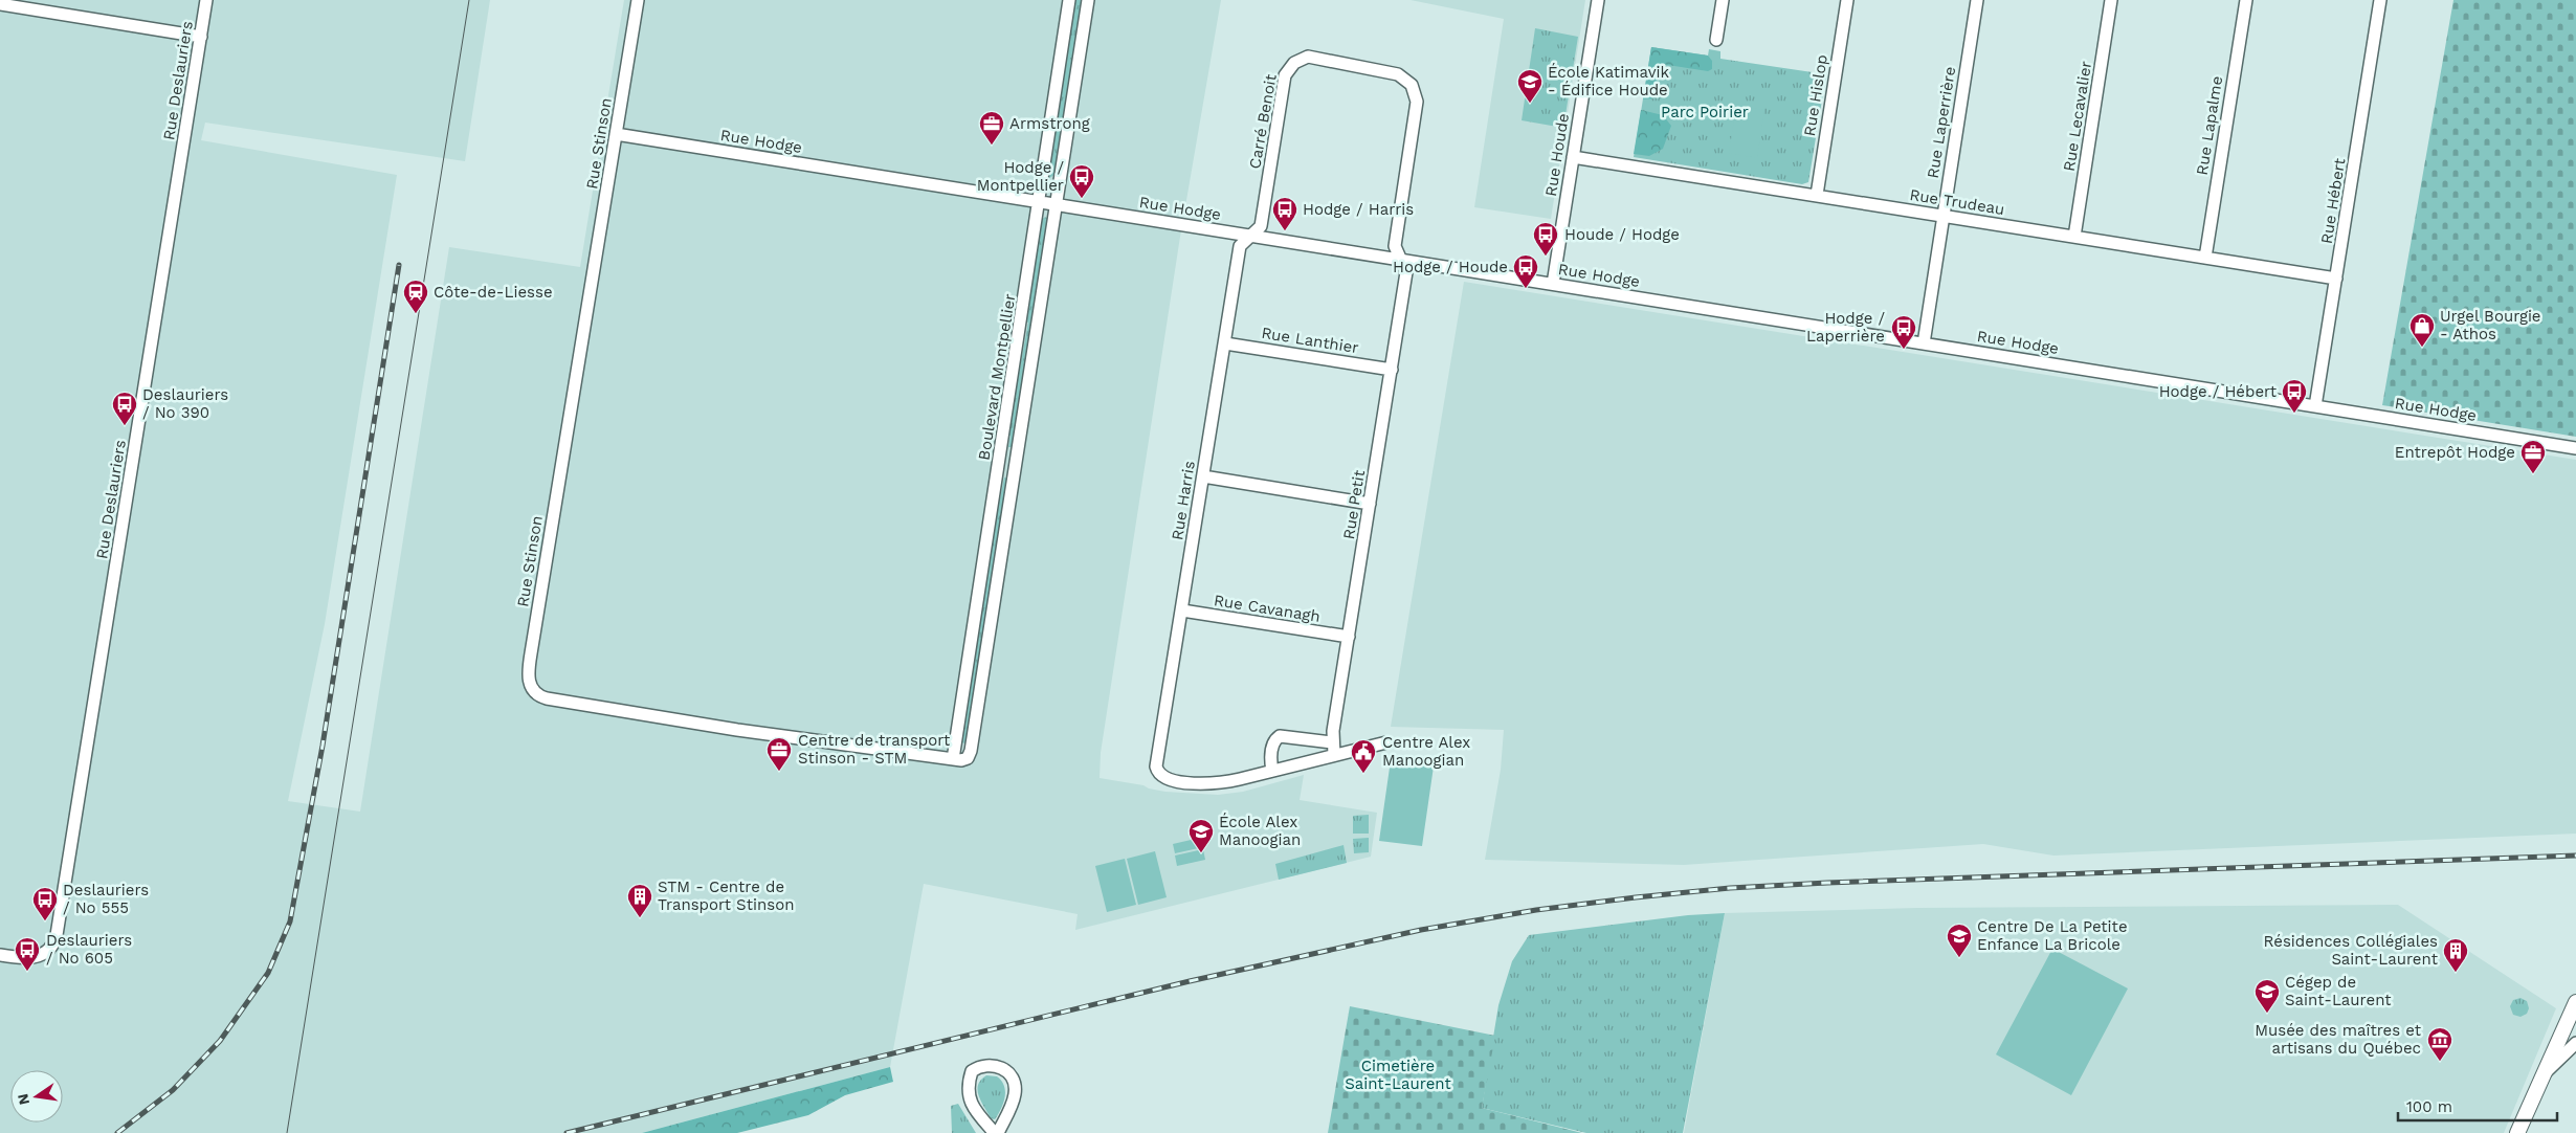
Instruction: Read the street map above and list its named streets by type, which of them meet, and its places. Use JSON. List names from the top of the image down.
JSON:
{
  "streets": {
    "street": [
      "Rue Deslauriers",
      "Rue Hislop",
      "Rue Lecavalier",
      "Carré Benoit",
      "Rue Laperrière",
      "Rue Lapalme",
      "Rue Hodge",
      "Rue Stinson",
      "Rue Houde",
      "Rue Hébert",
      "Rue Trudeau",
      "Rue Lanthier",
      "Boulevard Montpellier",
      "Rue Harris",
      "Rue Petit",
      "Rue Cavanagh"
    ]
  },
  "crossings": [
    ["Rue Hislop", "Rue Trudeau"],
    ["Rue Lecavalier", "Rue Trudeau"],
    ["Carré Benoit", "Rue Hodge"],
    ["Carré Benoit", "Rue Harris"],
    ["Carré Benoit", "Rue Petit"],
    ["Rue Laperrière", "Rue Hodge"],
    ["Rue Laperrière", "Rue Trudeau"],
    ["Rue Lapalme", "Rue Trudeau"],
    ["Rue Hodge", "Rue Stinson"],
    ["Rue Hodge", "Rue Houde"],
    ["Rue Hodge", "Rue Hébert"],
    ["Rue Hodge", "Boulevard Montpellier"],
    ["Rue Hodge", "Rue Harris"],
    ["Rue Hodge", "Rue Petit"],
    ["Rue Stinson", "Boulevard Montpellier"],
    ["Rue Houde", "Rue Trudeau"],
    ["Rue Hébert", "Rue Trudeau"],
    ["Rue Lanthier", "Rue Harris"],
    ["Rue Lanthier", "Rue Petit"],
    ["Rue Harris", "Rue Cavanagh"],
    ["Rue Petit", "Rue Cavanagh"]
  ],
  "parks": ["Parc Poirier", "Cimetière Saint-Laurent"],
  "places": {
    "school or university": [
      "École Katimavik - Édifice Houde",
      "École Alex Manoogian",
      "Centre De La Petite Enfance La Bricole",
      "Cégep de Saint-Laurent"
    ],
    "office": ["Armstrong", "Entrepôt Hodge", "Centre de transport Stinson - STM"],
    "bus stop": [
      "Hodge / Montpellier",
      "Hodge / Harris",
      "Houde / Hodge",
      "Hodge / Houde",
      "Hodge / Laperrière",
      "Hodge / Hébert",
      "Deslauriers / No 390",
      "Deslauriers / No 555",
      "Deslauriers / No 605"
    ],
    "station": ["Côte-de-Liesse"],
    "shop": ["Urgel Bourgie - Athos"],
    "public building": ["Centre Alex Manoogian"],
    "building": ["STM - Centre de Transport Stinson", "Résidences Collégiales Saint-Laurent"],
    "museum": ["Musée des maîtres et artisans du Québec"]
  },
  "scale_bar": "100 m",
  "north": "left"
}
